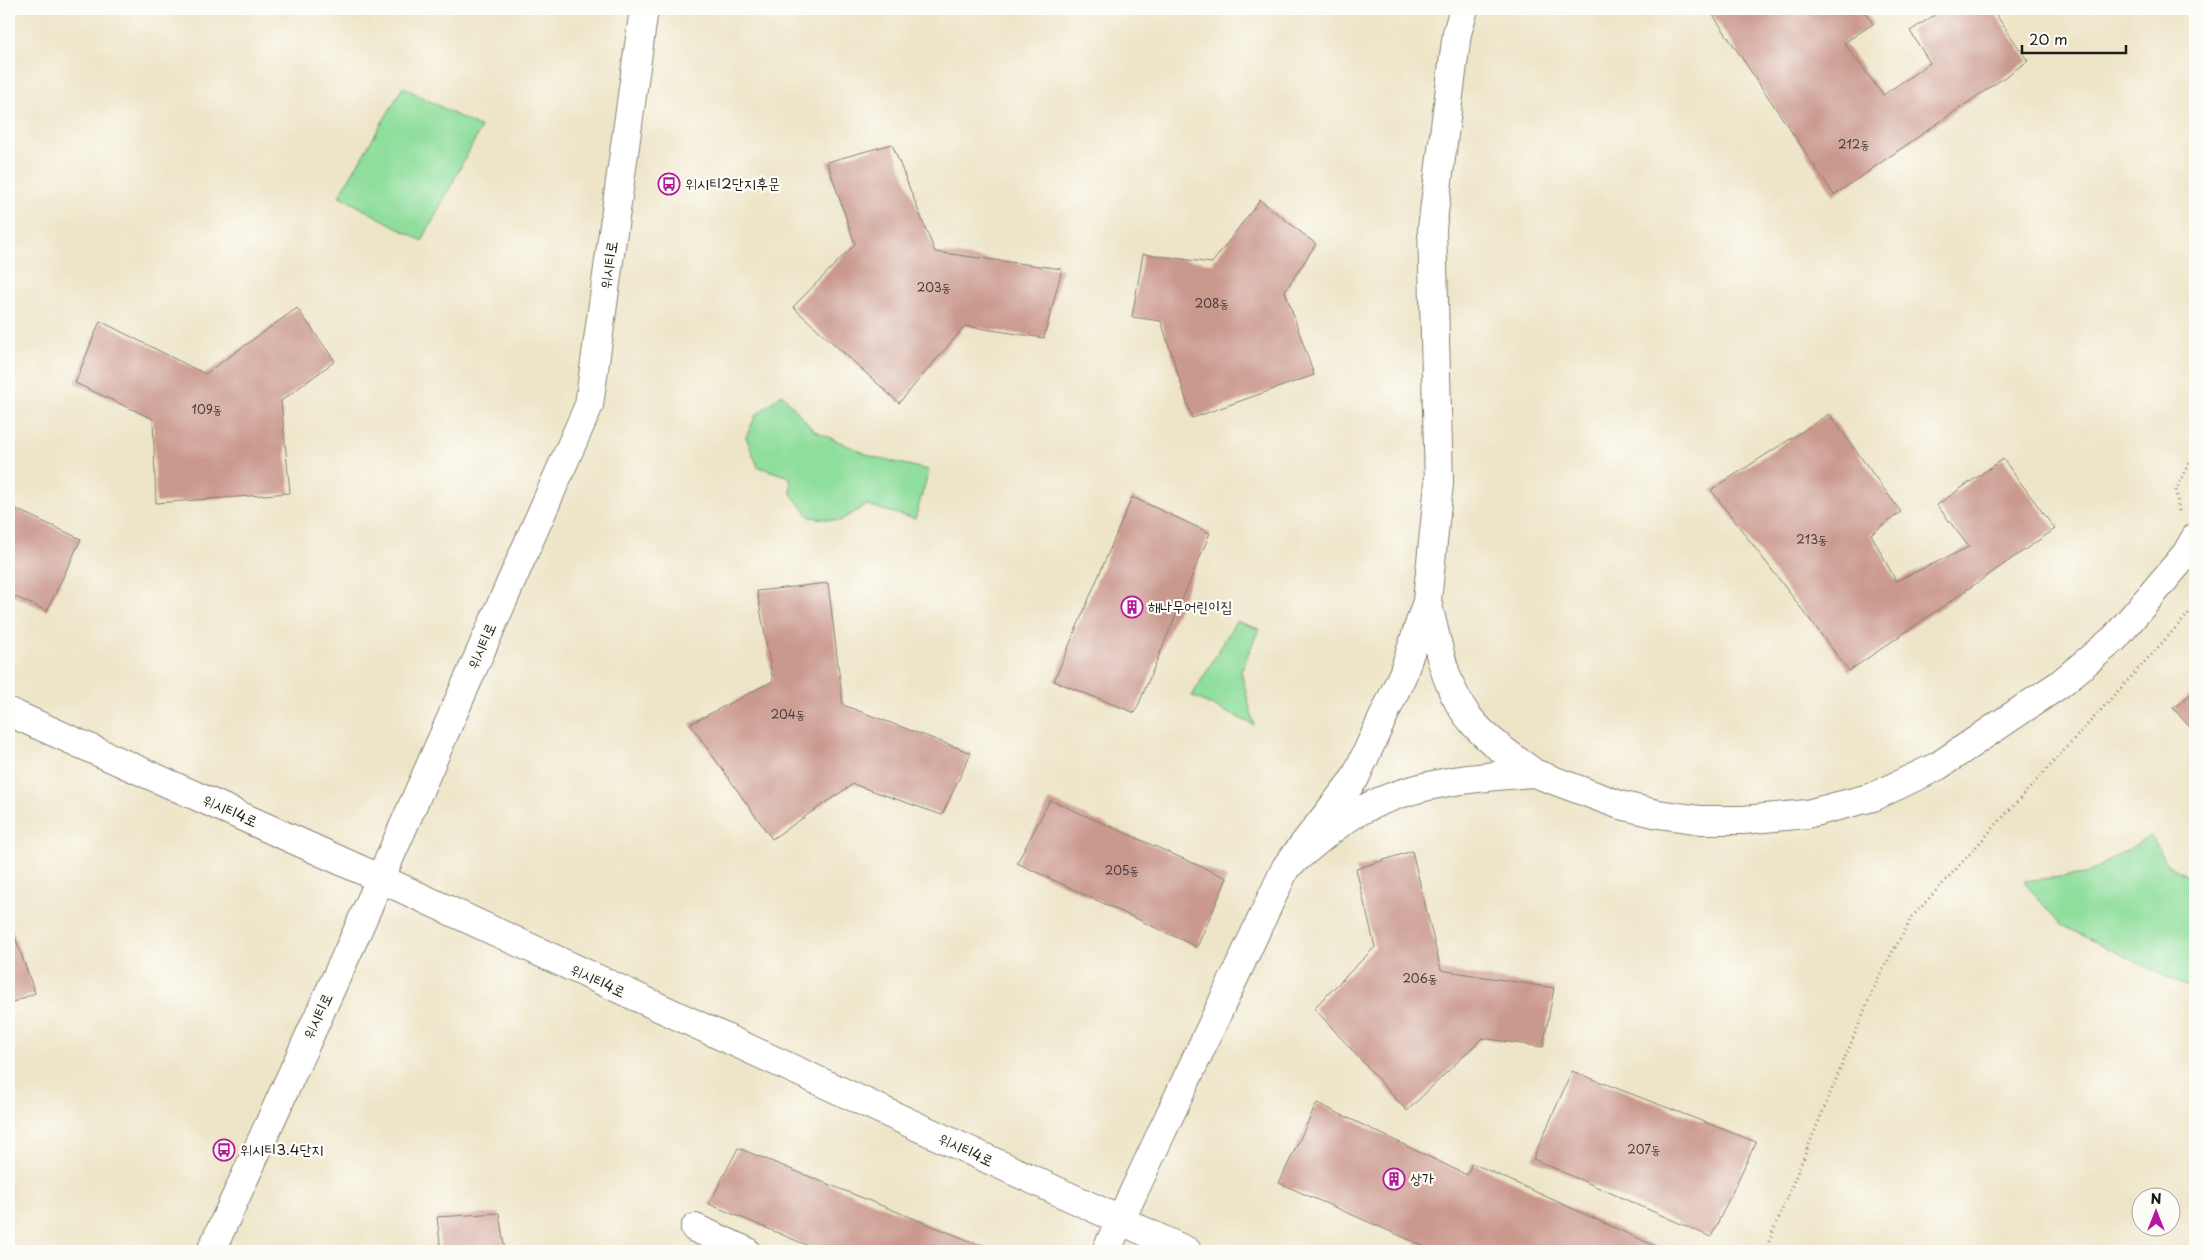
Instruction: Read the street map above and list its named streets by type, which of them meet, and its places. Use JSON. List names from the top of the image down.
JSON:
{
  "streets": {
    "main road": ["위시티로", "위시티4로"]
  },
  "crossings": [
    ["위시티로", "위시티4로"]
  ],
  "places": {
    "bus stop": ["위시티2단지후문", "위시티3.4단지"],
    "building": ["해나무어린이집", "상가"]
  },
  "house_numbers": [
    "212동",
    "203동",
    "208동",
    "109동",
    "213동",
    "204동",
    "205동",
    "206동",
    "207동"
  ],
  "scale_bar": "20 m",
  "north": "top"
}
